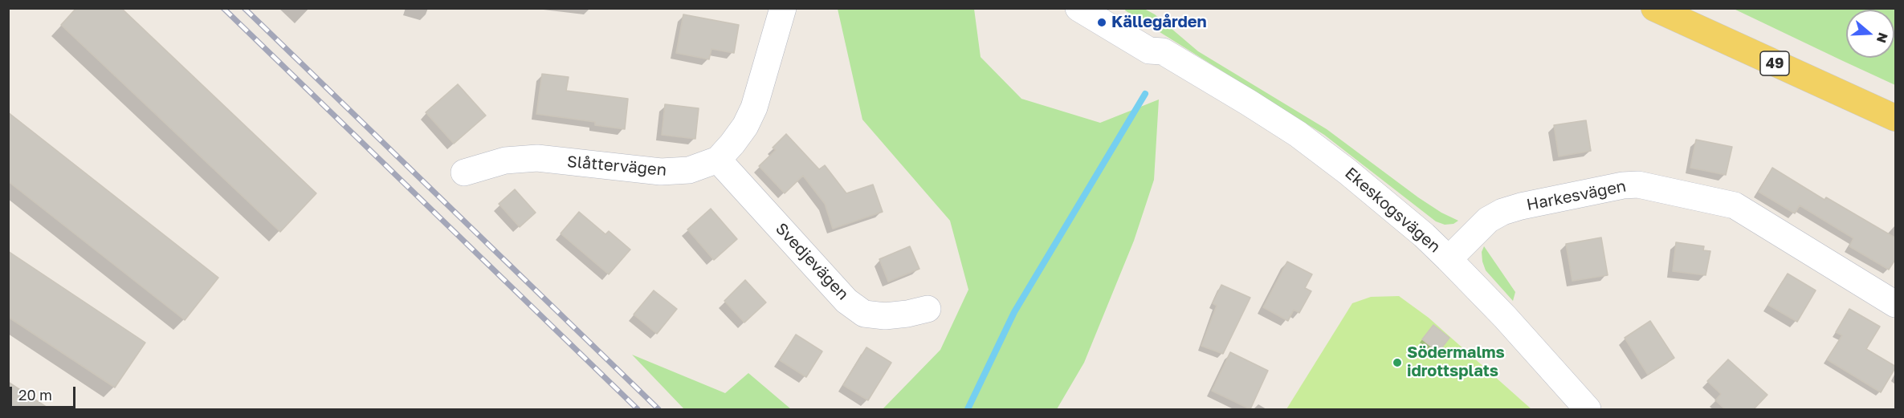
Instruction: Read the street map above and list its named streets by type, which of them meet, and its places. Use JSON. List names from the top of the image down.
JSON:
{
  "streets": {
    "main road": ["49"],
    "street": [
      "Slåttervägen",
      "Harkesvägen",
      "Ekeskogsvägen",
      "Svedjevägen"
    ]
  },
  "crossings": [
    ["Slåttervägen", "Svedjevägen"],
    ["Harkesvägen", "Ekeskogsvägen"]
  ],
  "places": ["Källegården", "Södermalms idrottsplats"],
  "scale_bar": "20 m",
  "north": "right"
}
